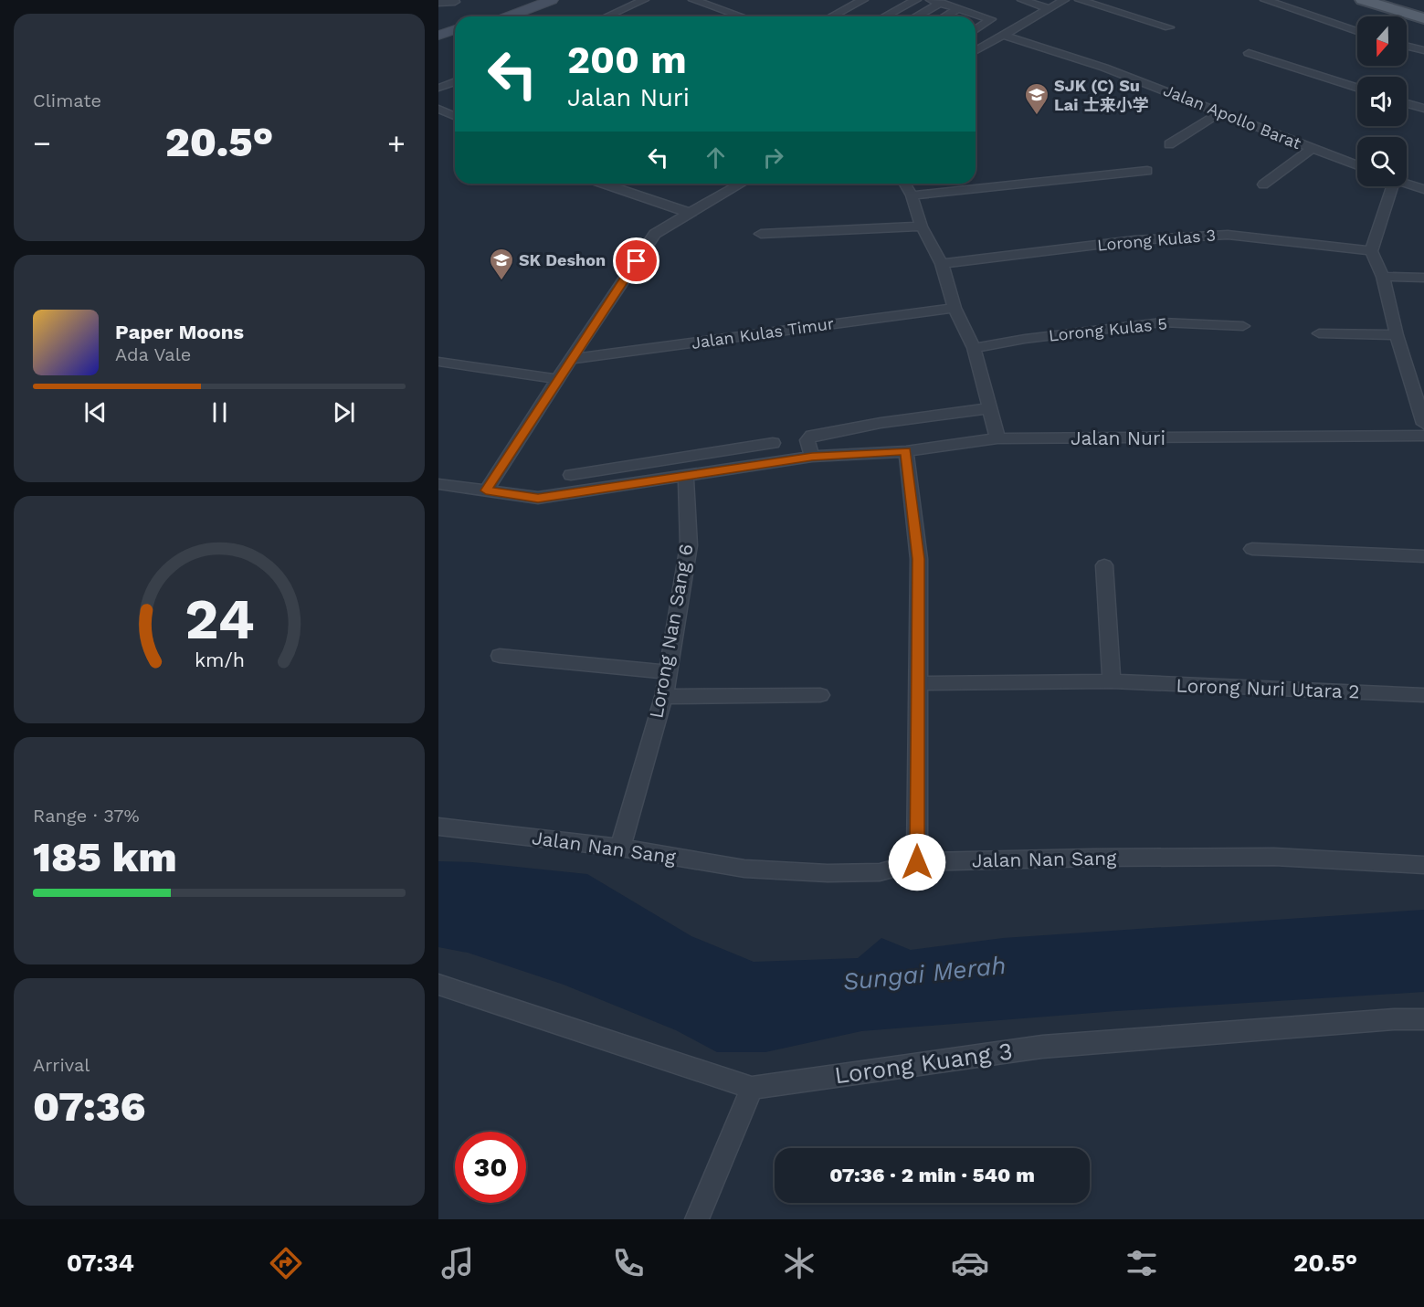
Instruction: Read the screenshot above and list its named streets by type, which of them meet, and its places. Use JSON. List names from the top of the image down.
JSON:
{
  "streets": {
    "street": [
      "Jalan Apollo Barat",
      "Lorong Kulas 3",
      "Lorong Kulas 5",
      "Jalan Kulas Timur",
      "Jalan Nuri",
      "Lorong Nan Sang 6",
      "Lorong Nuri Utara 2",
      "Jalan Nan Sang",
      "Lorong Kuang 3"
    ]
  },
  "crossings": [
    ["Jalan Nuri", "Lorong Nan Sang 6"],
    ["Lorong Nan Sang 6", "Jalan Nan Sang"]
  ],
  "water": ["Sungai Merah"],
  "places": {
    "school or university": ["SJK (C) Su Lai 士来小学", "SK Deshon"]
  },
  "north": "bottom",
  "page": {
    "tile": [
      "Climate",
      ["Range · 37%", "185 km"],
      ["Arrival", "07:36"]
    ],
    "turn": ["200 m", "Jalan Nuri"],
    "heat": ["−", "20.5°", "+"],
    "song": ["Paper Moons", "Ada Vale"],
    "limit": "30",
    "trip": "07:36 · 2 min · 540 m",
    "tabs": ["07:34", "20.5°"],
    "gauge": ["24", "km/h"]
  }
}
